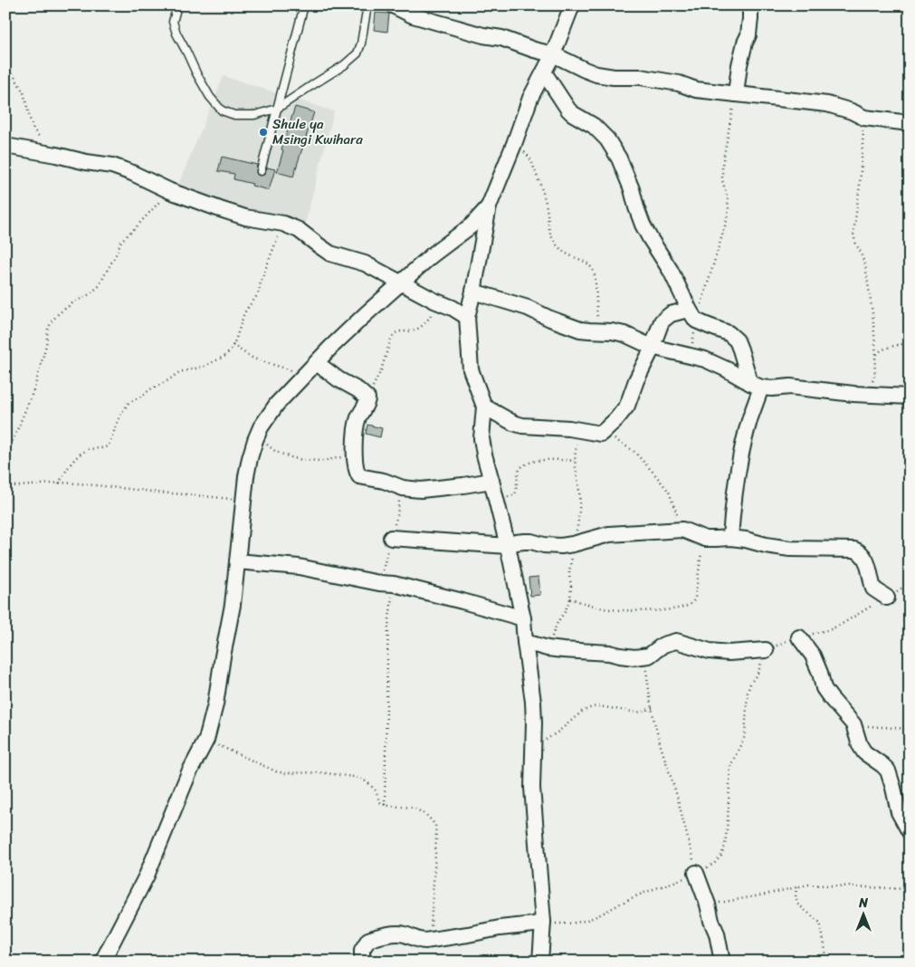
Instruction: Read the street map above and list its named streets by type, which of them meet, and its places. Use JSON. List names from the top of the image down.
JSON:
{
  "places": ["Shule ya Msingi Kwihara"],
  "north": "top"
}
